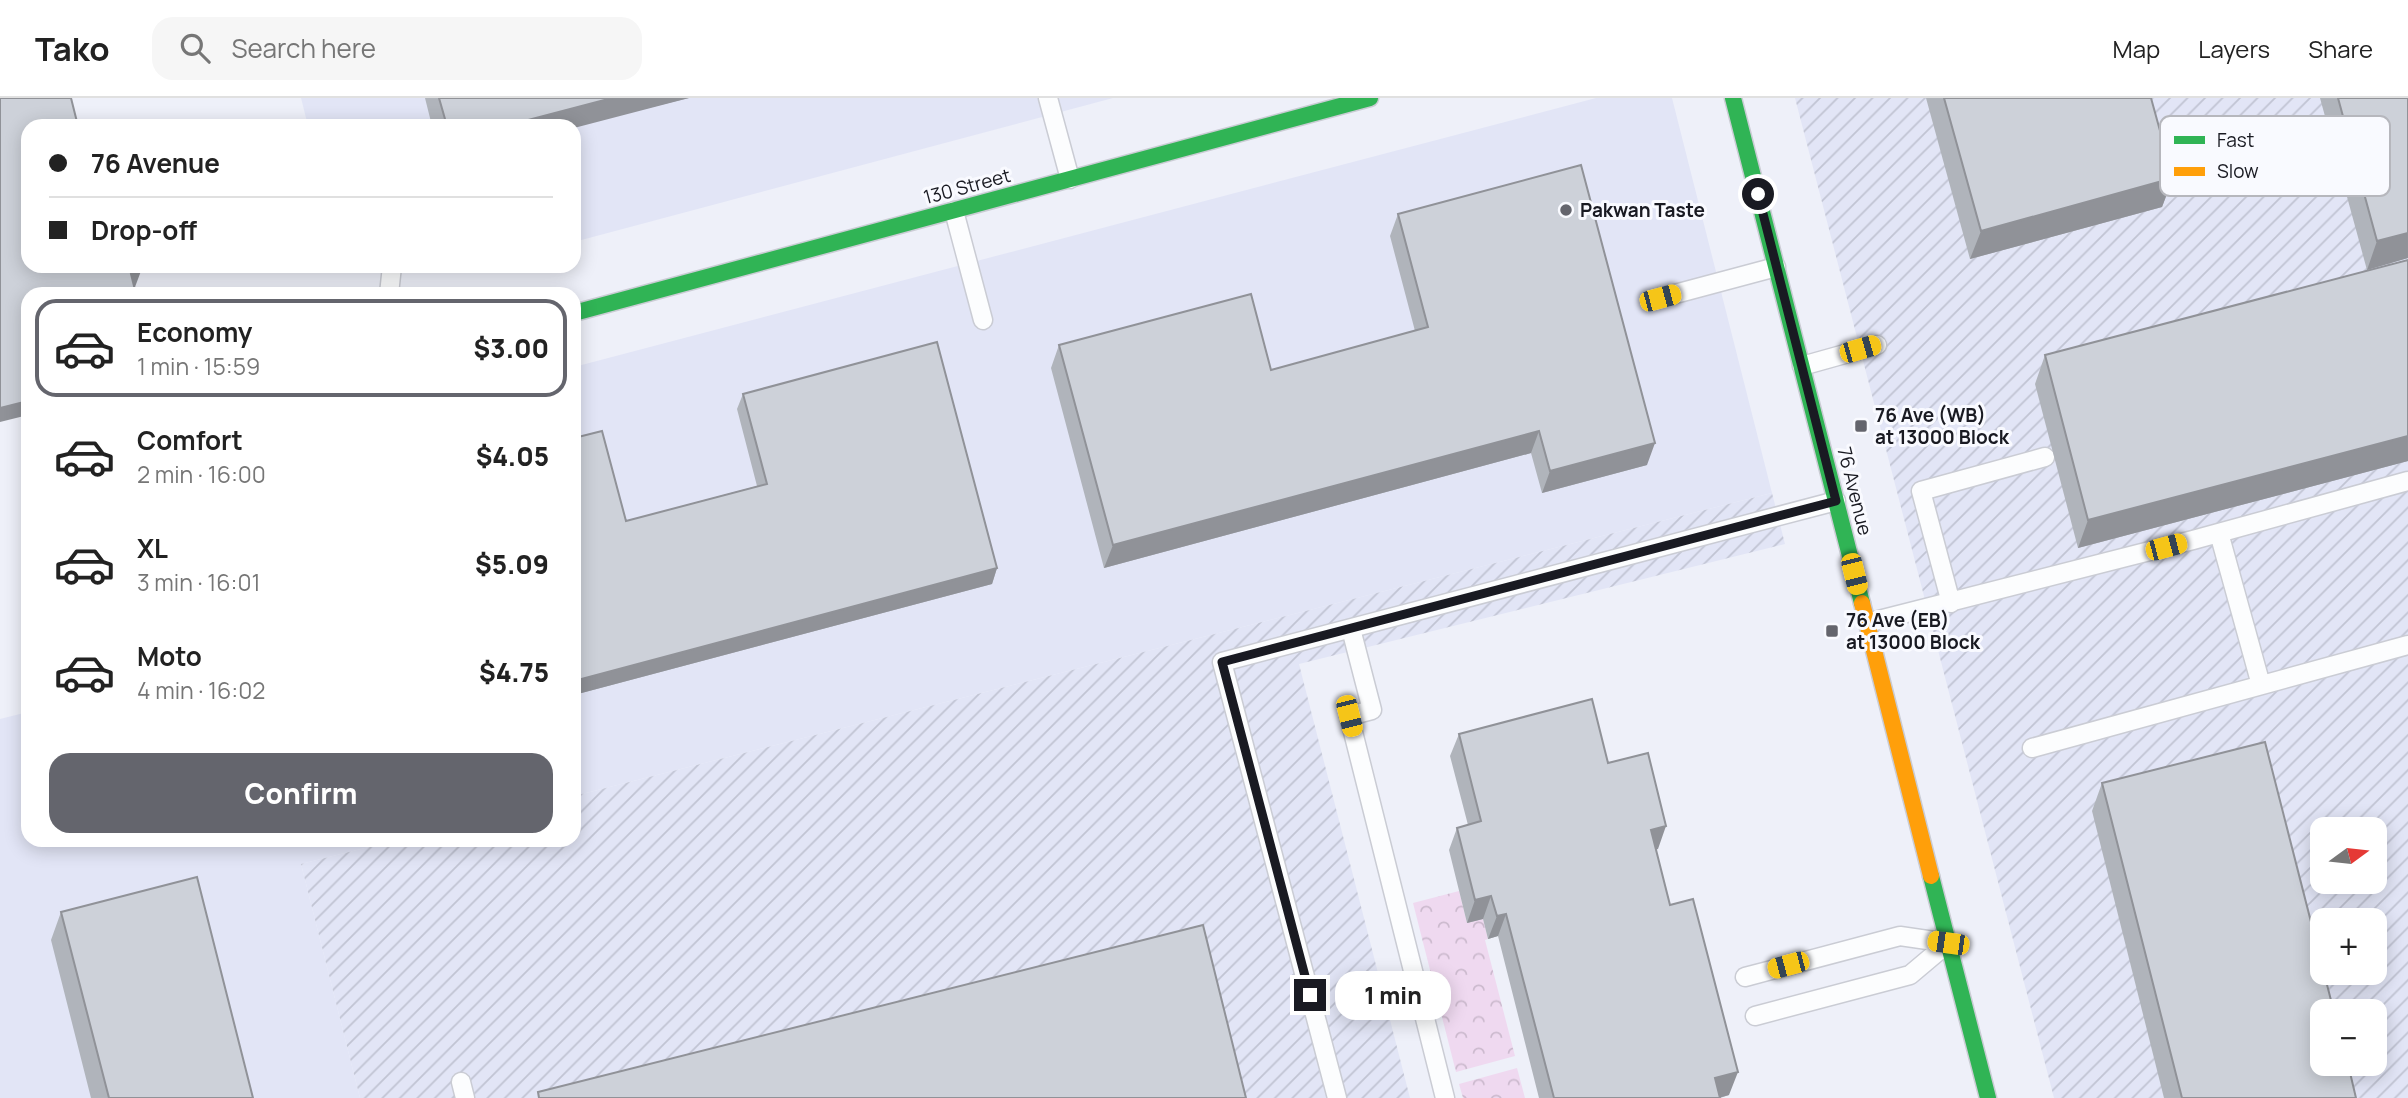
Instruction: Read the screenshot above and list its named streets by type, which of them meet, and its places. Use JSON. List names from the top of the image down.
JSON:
{
  "streets": {
    "main road": ["130 Street", "76 Avenue"]
  },
  "places": {
    "other": ["Pakwan Taste"],
    "transit": ["76 Ave (WB) at 13000 Block", "76 Ave (EB) at 13000 Block"]
  },
  "legend": ["Fast", "Slow"],
  "north": "right",
  "page": {
    "header": "Tako",
    "search": "Search here",
    "nav": ["Map", "Layers", "Share"],
    "banner": ["76 Avenue", "Drop-off"],
    "list": [
      {
        "name": "Economy",
        "note": "1 min · 15:59",
        "value": "$3.00"
      },
      {
        "name": "Comfort",
        "note": "2 min · 16:00",
        "value": "$4.05"
      },
      {
        "name": "XL",
        "note": "3 min · 16:01",
        "value": "$5.09"
      },
      {
        "name": "Moto",
        "note": "4 min · 16:02",
        "value": "$4.75"
      }
    ],
    "buttons": "Confirm",
    "map_buttons": ["+", "−"],
    "bubble": "1 min"
  }
}
